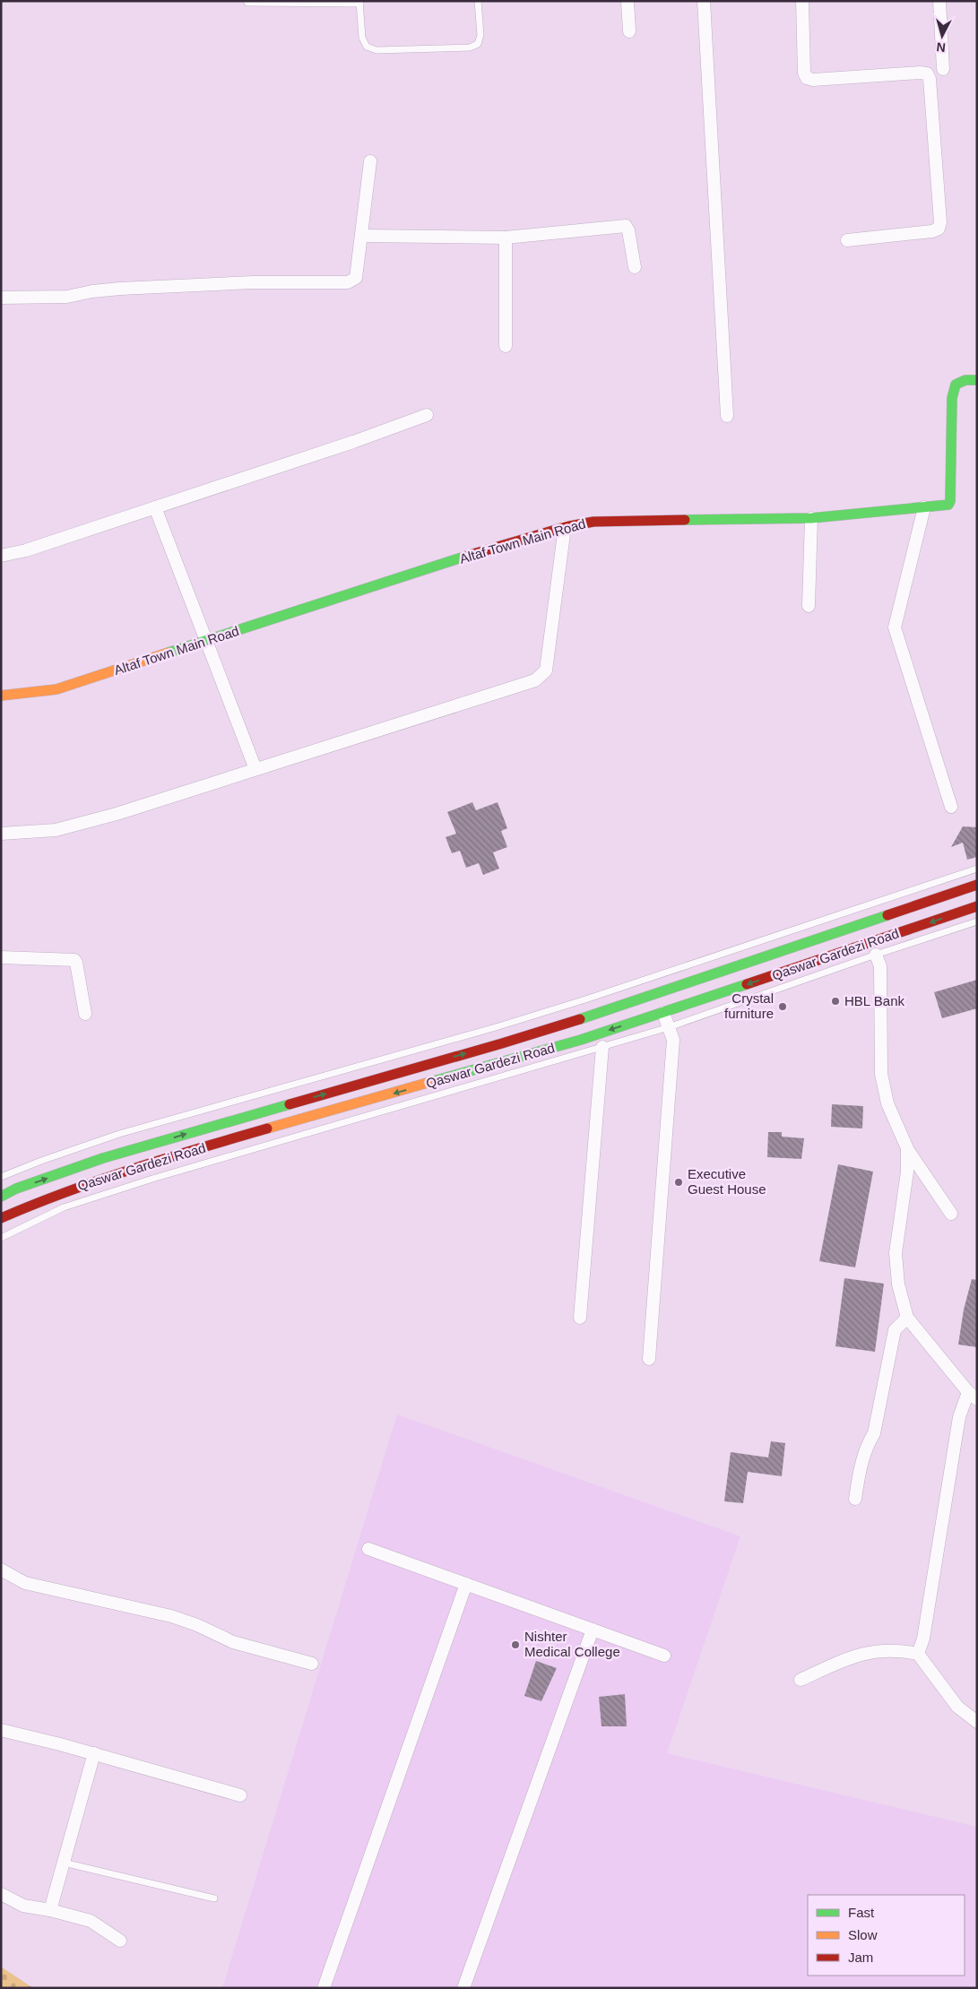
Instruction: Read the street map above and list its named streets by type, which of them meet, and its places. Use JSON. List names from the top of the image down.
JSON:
{
  "streets": {
    "main road": ["Altaf Town Main Road", "Qaswar Gardezi Road"]
  },
  "places": [
    "HBL Bank",
    "Crystal furniture",
    "Executive Guest House",
    "Nishter Medical College"
  ],
  "legend": ["Fast", "Slow", "Jam"],
  "north": "bottom"
}
